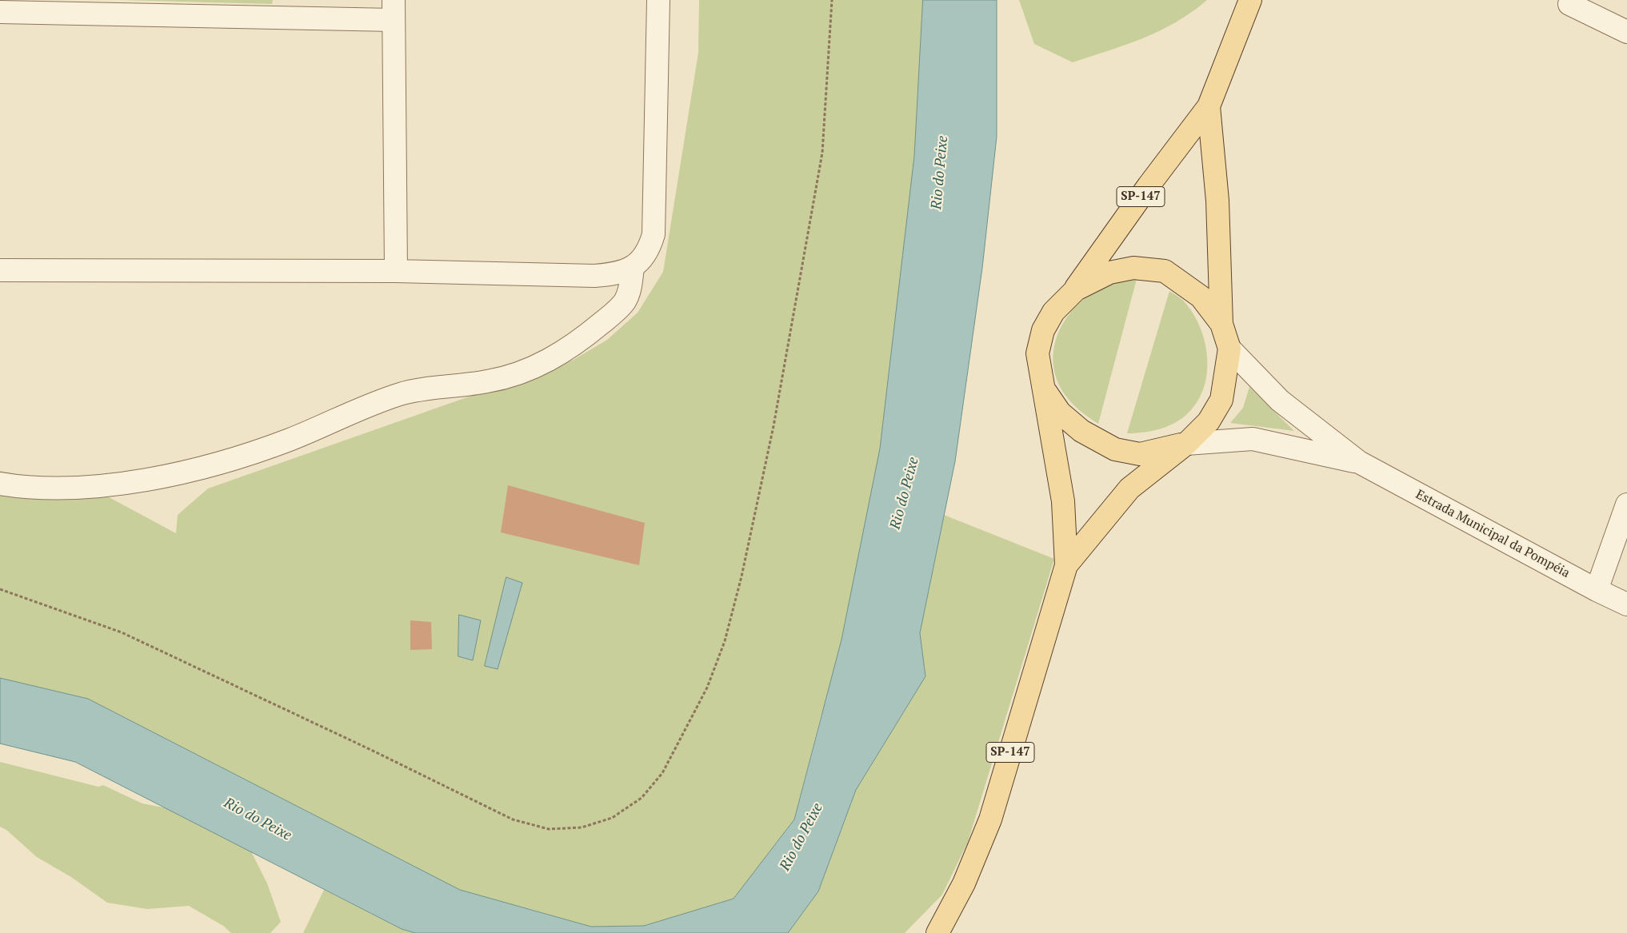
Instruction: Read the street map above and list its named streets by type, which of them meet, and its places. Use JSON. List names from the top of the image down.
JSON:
{
  "streets": {
    "main road": ["SP-147"],
    "street": ["Estrada Municipal da Pompéia"]
  },
  "crossings": [
    ["SP-147", "Estrada Municipal da Pompéia"]
  ],
  "water": ["Rio do Peixe"]
}
